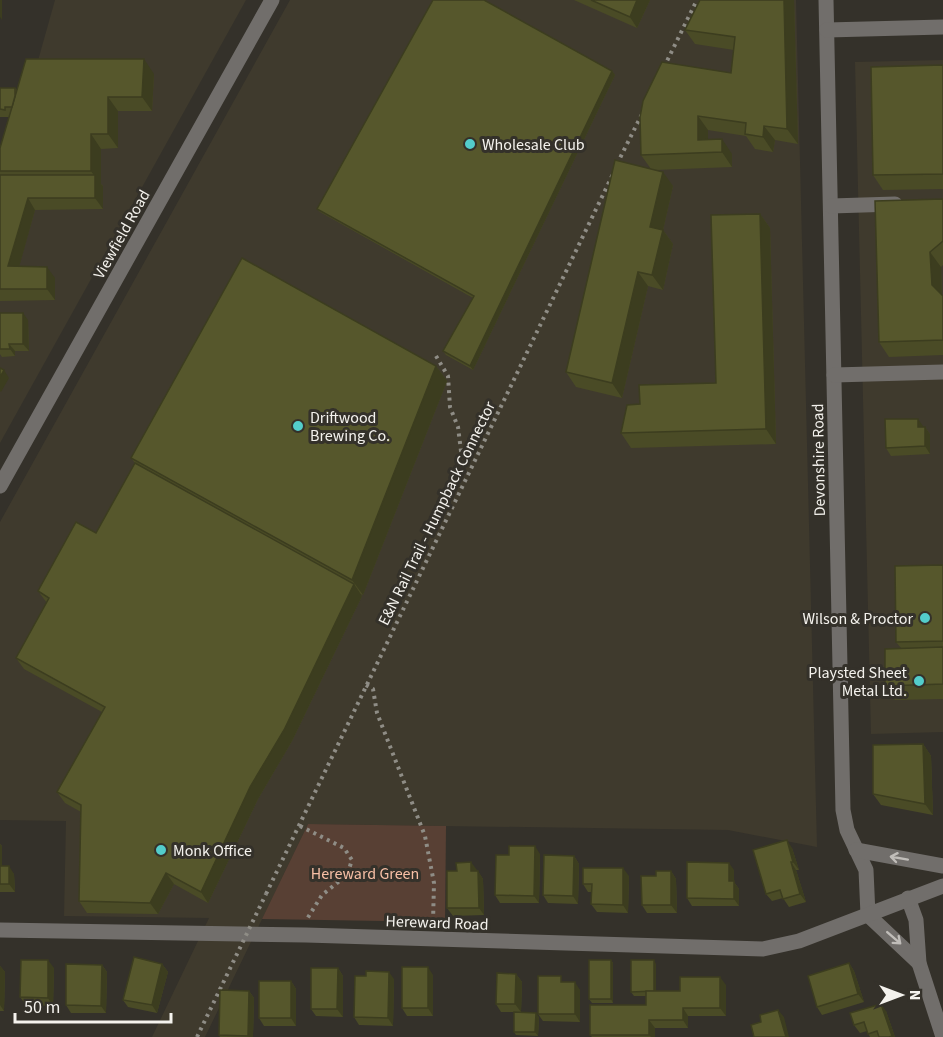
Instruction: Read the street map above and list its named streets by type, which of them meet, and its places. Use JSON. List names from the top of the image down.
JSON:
{
  "streets": {
    "street": ["Viewfield Road", "Devonshire Road", "Hereward Road"],
    "path": ["E&N Rail Trail - Humpback Connector"]
  },
  "crossings": [
    ["Devonshire Road", "Hereward Road"]
  ],
  "parks": ["Hereward Green"],
  "places": [
    "Wholesale Club",
    "Driftwood Brewing Co.",
    "Wilson & Proctor",
    "Playsted Sheet Metal Ltd.",
    "Monk Office"
  ],
  "scale_bar": "50 m",
  "north": "right"
}
